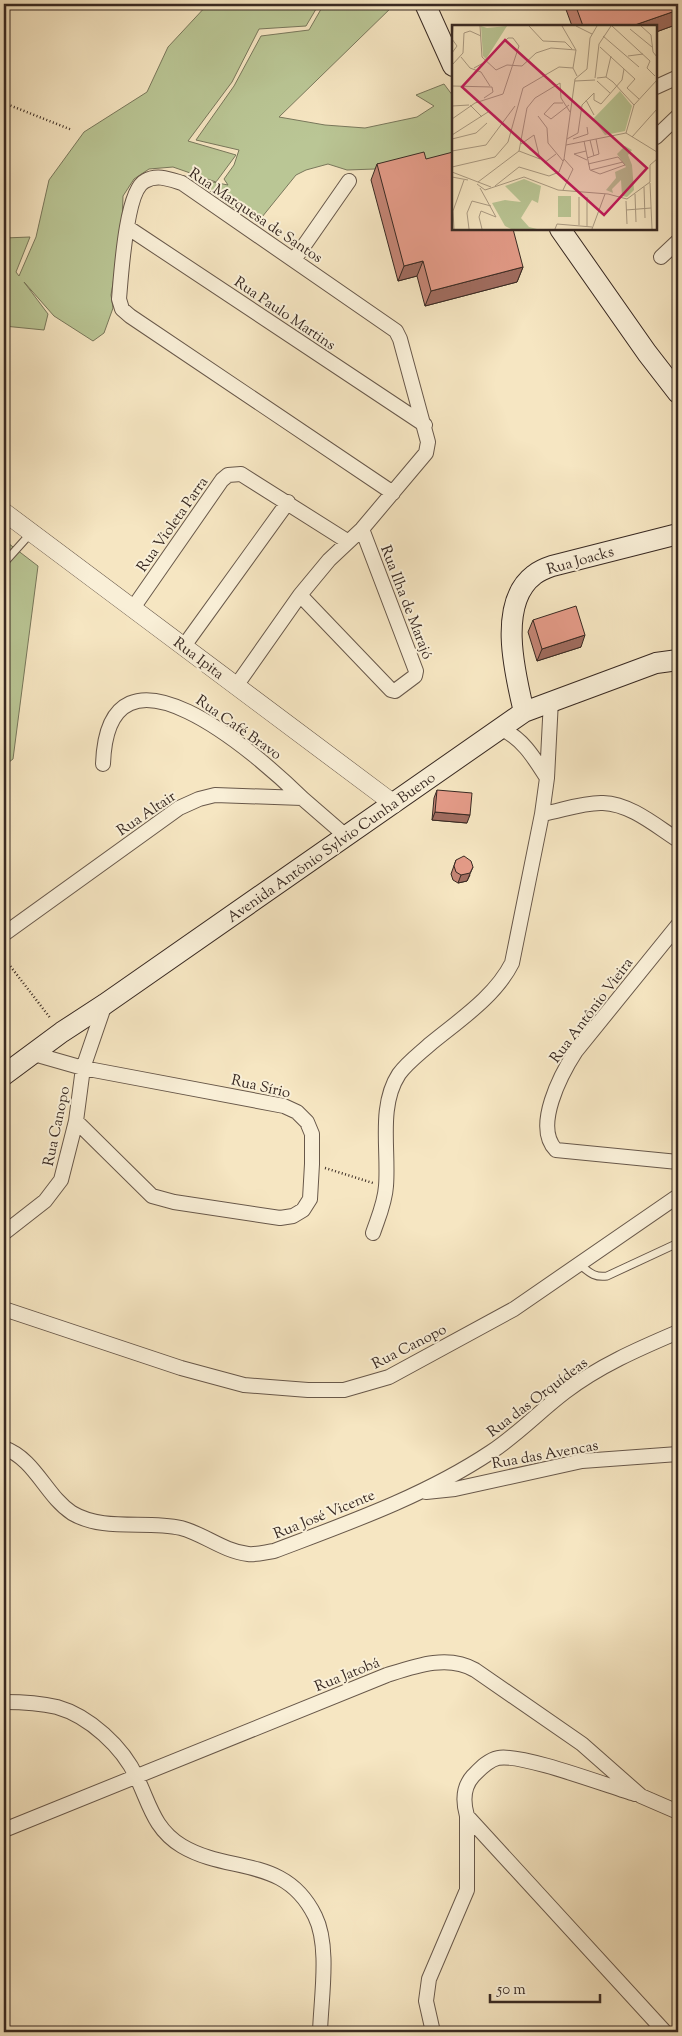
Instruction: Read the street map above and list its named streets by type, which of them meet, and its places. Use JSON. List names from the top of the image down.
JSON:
{
  "streets": {
    "main road": ["Rua Joacks", "Avenida Antônio Sylvio Cunha Bueno"],
    "street": [
      "Rua Marquesa de Santos",
      "Rua Paulo Martins",
      "Rua Violeta Parra",
      "Rua Ilha de Marajó",
      "Rua Ipita",
      "Rua Café Bravo",
      "Rua Altair",
      "Rua Antônio Vieira",
      "Rua Sírio",
      "Rua Canopo",
      "Rua das Orquídeas",
      "Rua das Avencas",
      "Rua José Vicente",
      "Rua Jatobá"
    ]
  },
  "crossings": [
    ["Rua Marquesa de Santos", "Rua Paulo Martins"],
    ["Rua Marquesa de Santos", "Rua Violeta Parra"],
    ["Rua Marquesa de Santos", "Rua Ilha de Marajó"],
    ["Rua Marquesa de Santos", "Rua Ipita"],
    ["Rua Violeta Parra", "Rua Ipita"],
    ["Rua Joacks", "Avenida Antônio Sylvio Cunha Bueno"],
    ["Rua Ipita", "Avenida Antônio Sylvio Cunha Bueno"],
    ["Rua Café Bravo", "Rua Altair"],
    ["Avenida Antônio Sylvio Cunha Bueno", "Rua Sírio"],
    ["Avenida Antônio Sylvio Cunha Bueno", "Rua Canopo"],
    ["Rua Sírio", "Rua Canopo"],
    ["Rua das Orquídeas", "Rua das Avencas"],
    ["Rua das Orquídeas", "Rua José Vicente"],
    ["Rua das Avencas", "Rua José Vicente"]
  ],
  "scale_bar": "50 m"
}
